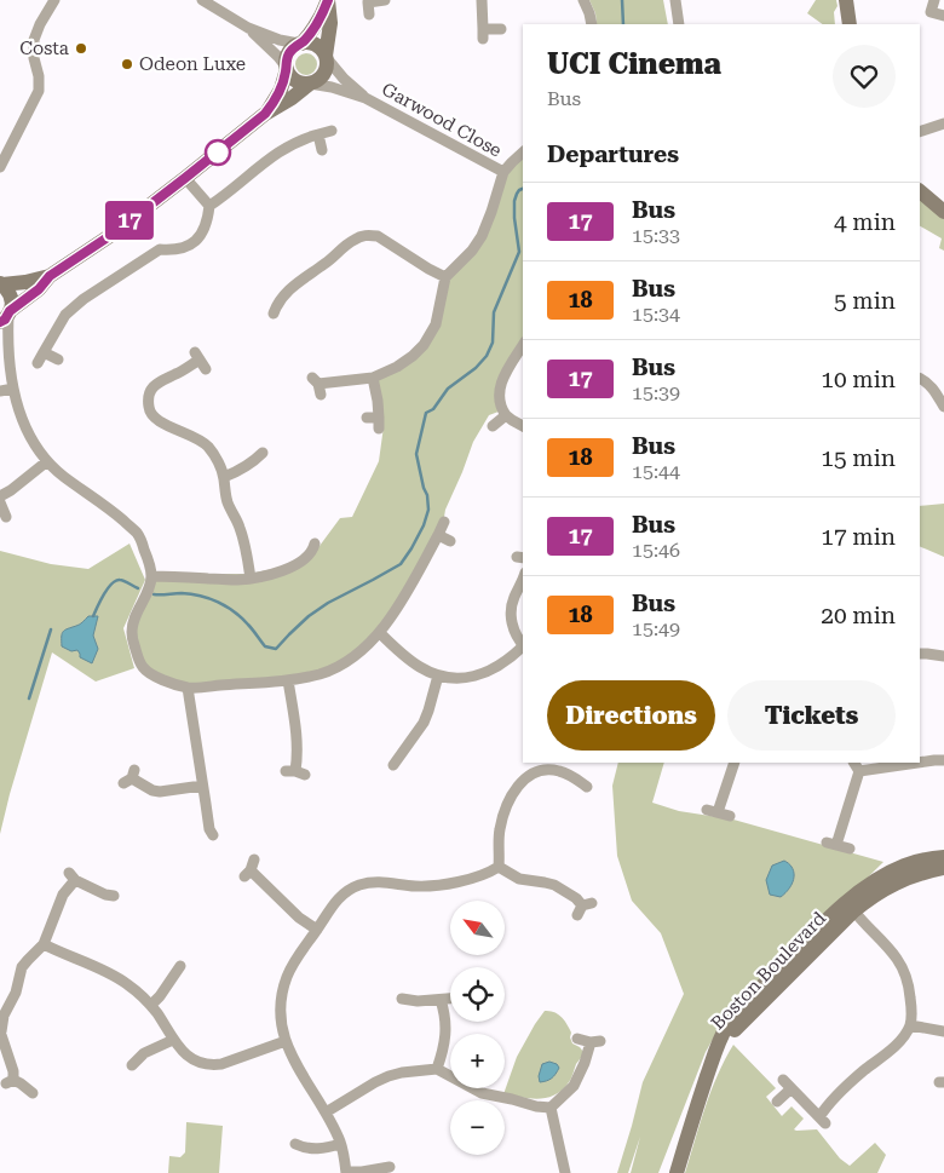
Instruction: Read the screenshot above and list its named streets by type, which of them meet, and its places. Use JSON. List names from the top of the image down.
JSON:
{
  "streets": {
    "street": ["Garwood Close", "Boston Boulevard"]
  },
  "places": ["Costa", "Odeon Luxe"],
  "lines": ["bus line 17"],
  "north": "top left",
  "page": {
    "on_map": "17",
    "heading": [
      ["UCI Cinema", "Bus"],
      "Departures"
    ],
    "list": [
      {
        "mark": "17",
        "name": "Bus",
        "note": "15:33",
        "value": "4 min"
      },
      {
        "mark": "18",
        "name": "Bus",
        "note": "15:34",
        "value": "5 min"
      },
      {
        "mark": "17",
        "name": "Bus",
        "note": "15:39",
        "value": "10 min"
      },
      {
        "mark": "18",
        "name": "Bus",
        "note": "15:44",
        "value": "15 min"
      },
      {
        "mark": "17",
        "name": "Bus",
        "note": "15:46",
        "value": "17 min"
      },
      {
        "mark": "18",
        "name": "Bus",
        "note": "15:49",
        "value": "20 min"
      }
    ],
    "buttons": ["Directions", "Tickets"],
    "map_buttons": ["+", "−"]
  }
}
